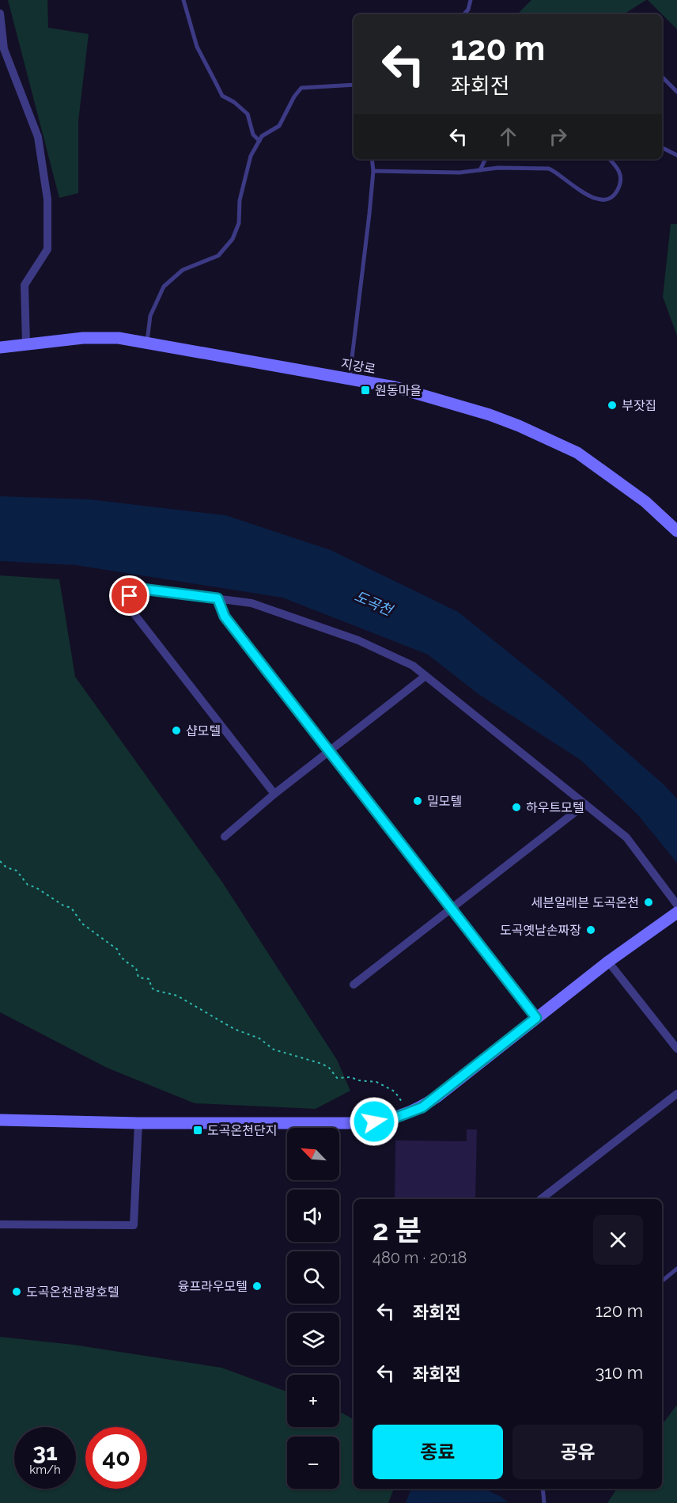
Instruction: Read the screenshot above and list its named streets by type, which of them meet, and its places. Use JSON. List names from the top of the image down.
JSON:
{
  "streets": {
    "street": ["지강로"]
  },
  "water": ["도곡천"],
  "places": {
    "transit": ["원동마을", "도곡온천단지"],
    "other": [
      "부잣집",
      "샵모텔",
      "밀모텔",
      "하우트모텔",
      "세븐일레븐 도곡온천",
      "도곡옛날손짜장",
      "융프라우모텔",
      "도곡온천관광호텔"
    ]
  },
  "north": "top left",
  "page": {
    "turn": ["120 m", "좌회전"],
    "map_buttons": ["+", "−"],
    "heading": ["2 분", "480 m · 20:18"],
    "list": [
      {
        "name": "좌회전",
        "value": "120 m"
      },
      {
        "name": "좌회전",
        "value": "310 m"
      }
    ],
    "buttons": ["종료", "공유"],
    "speed": "31 km/h",
    "limit": "40"
  }
}
